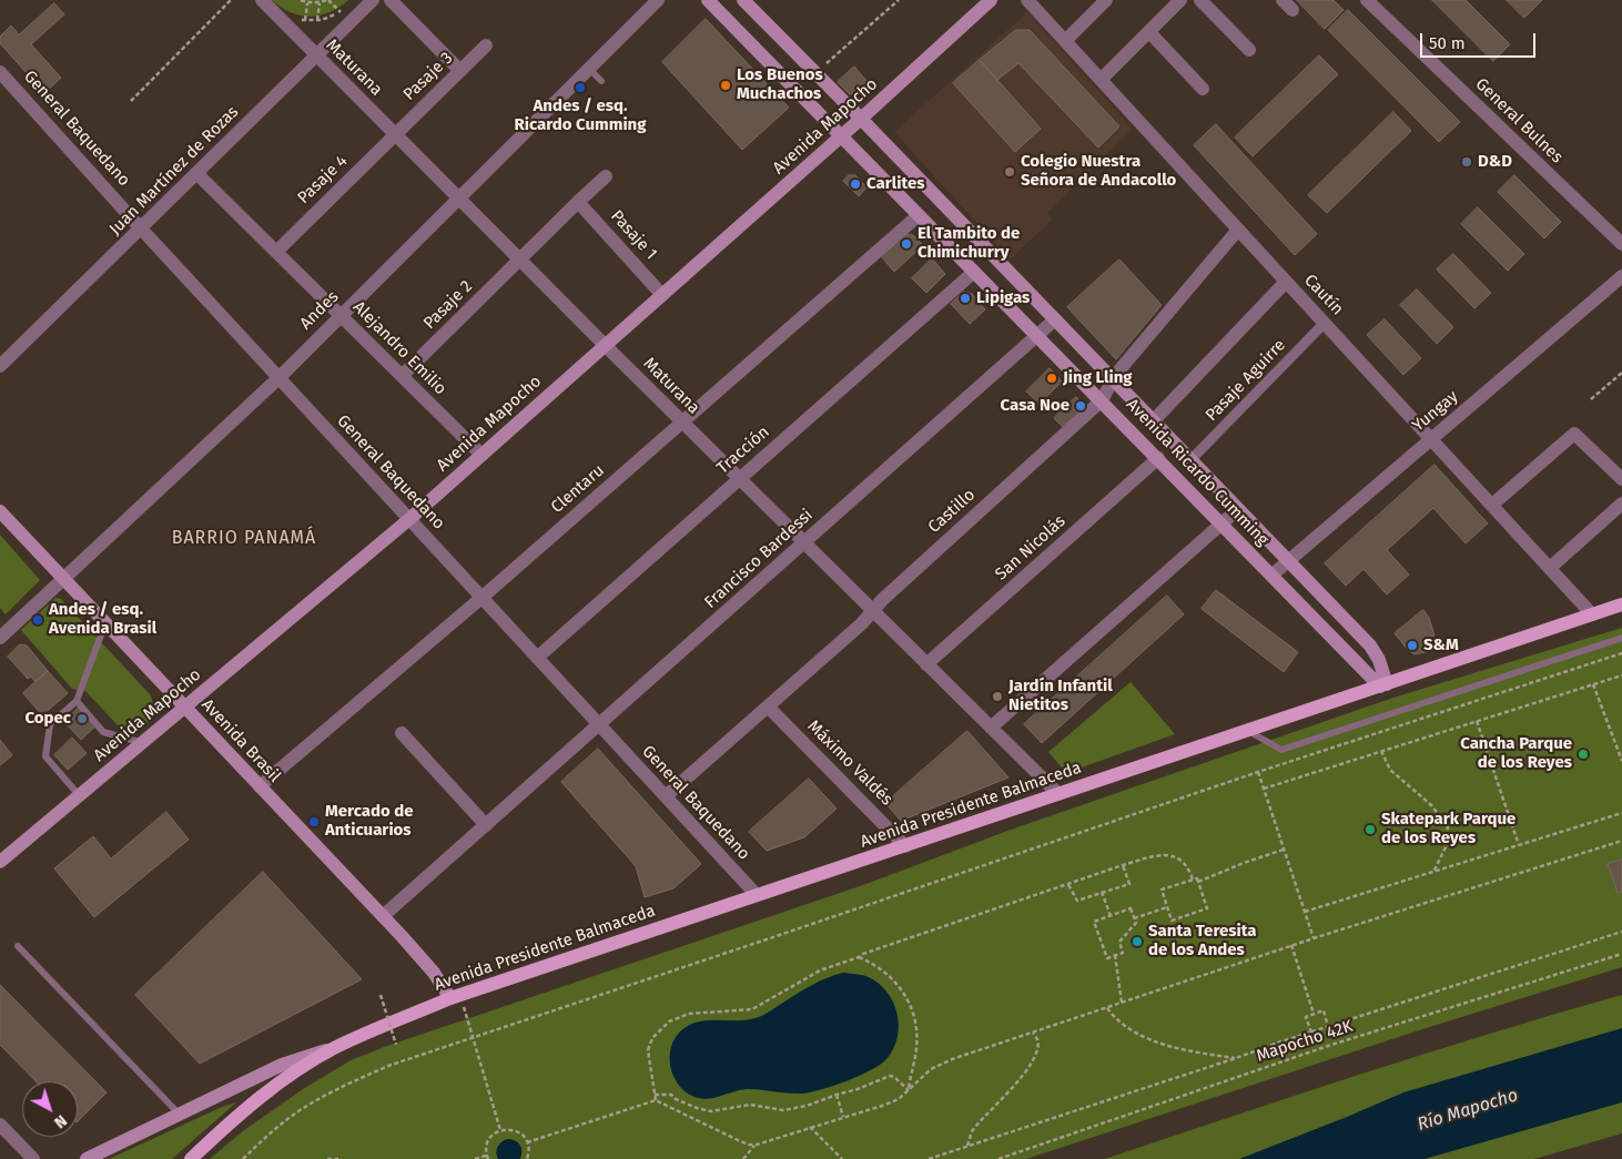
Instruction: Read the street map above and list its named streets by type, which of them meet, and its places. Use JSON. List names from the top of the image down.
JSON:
{
  "streets": {
    "main road": [
      "Avenida Mapocho",
      "Avenida Ricardo Cumming",
      "Avenida Brasil",
      "Avenida Presidente Balmaceda"
    ],
    "street": [
      "Maturana",
      "Pasaje 3",
      "General Bulnes",
      "General Baquedano",
      "Juan Martínez de Rozas",
      "Pasaje 4",
      "Pasaje 1",
      "Cautín",
      "Pasaje 2",
      "Andes",
      "Alejandro Emilio",
      "Pasaje Aguirre",
      "Yungay",
      "Tracción",
      "Clentaru",
      "Castillo",
      "San Nicolás",
      "Francisco Bardessi",
      "Máximo Valdés"
    ],
    "path": ["Mapocho 42K"]
  },
  "crossings": [
    ["Maturana", "Pasaje 3"],
    ["Maturana", "Avenida Mapocho"],
    ["Maturana", "Juan Martínez de Rozas"],
    ["Maturana", "Pasaje 4"],
    ["Maturana", "Pasaje 2"],
    ["Maturana", "Andes"],
    ["Maturana", "Tracción"],
    ["Maturana", "Clentaru"],
    ["Maturana", "Castillo"],
    ["Maturana", "San Nicolás"],
    ["Maturana", "Francisco Bardessi"],
    ["Maturana", "Avenida Presidente Balmaceda"],
    ["Pasaje 3", "Pasaje 4"],
    ["Avenida Mapocho", "General Baquedano"],
    ["Avenida Mapocho", "Pasaje 1"],
    ["Avenida Mapocho", "Alejandro Emilio"],
    ["Avenida Mapocho", "Avenida Ricardo Cumming"],
    ["Avenida Mapocho", "Avenida Brasil"],
    ["General Baquedano", "Juan Martínez de Rozas"],
    ["General Baquedano", "Andes"],
    ["General Baquedano", "Tracción"],
    ["General Baquedano", "Clentaru"],
    ["General Baquedano", "Castillo"],
    ["General Baquedano", "Francisco Bardessi"],
    ["General Baquedano", "Avenida Presidente Balmaceda"],
    ["Juan Martínez de Rozas", "Alejandro Emilio"],
    ["Pasaje 4", "Alejandro Emilio"],
    ["Cautín", "Pasaje Aguirre"],
    ["Cautín", "Yungay"],
    ["Cautín", "Castillo"],
    ["Cautín", "Avenida Presidente Balmaceda"],
    ["Pasaje 2", "Alejandro Emilio"],
    ["Andes", "Alejandro Emilio"],
    ["Andes", "Avenida Brasil"],
    ["Pasaje Aguirre", "Avenida Ricardo Cumming"],
    ["Yungay", "Avenida Ricardo Cumming"],
    ["Tracción", "Avenida Ricardo Cumming"],
    ["Avenida Ricardo Cumming", "Clentaru"],
    ["Avenida Ricardo Cumming", "Castillo"],
    ["Avenida Ricardo Cumming", "San Nicolás"],
    ["Avenida Ricardo Cumming", "Francisco Bardessi"],
    ["Avenida Ricardo Cumming", "Avenida Presidente Balmaceda"],
    ["Clentaru", "Avenida Brasil"],
    ["Castillo", "Máximo Valdés"],
    ["Francisco Bardessi", "Avenida Brasil"],
    ["Avenida Brasil", "Avenida Presidente Balmaceda"],
    ["Máximo Valdés", "Avenida Presidente Balmaceda"]
  ],
  "districts": ["BARRIO PANAMÁ"],
  "water": ["Río Mapocho"],
  "places": [
    "Los Buenos Muchachos",
    "Andes / esq. Ricardo Cumming",
    "D&D",
    "Colegio Nuestra Señora de Andacollo",
    "Carlites",
    "El Tambito de Chimichurry",
    "Lipigas",
    "Jing Lling",
    "Casa Noe",
    "Andes / esq. Avenida Brasil",
    "S&M",
    "Jardín Infantil Nietitos",
    "Copec",
    "Cancha Parque de los Reyes",
    "Mercado de Anticuarios",
    "Skatepark Parque de los Reyes",
    "Santa Teresita de los Andes"
  ],
  "scale_bar": "50 m",
  "north": "bottom right"
}
